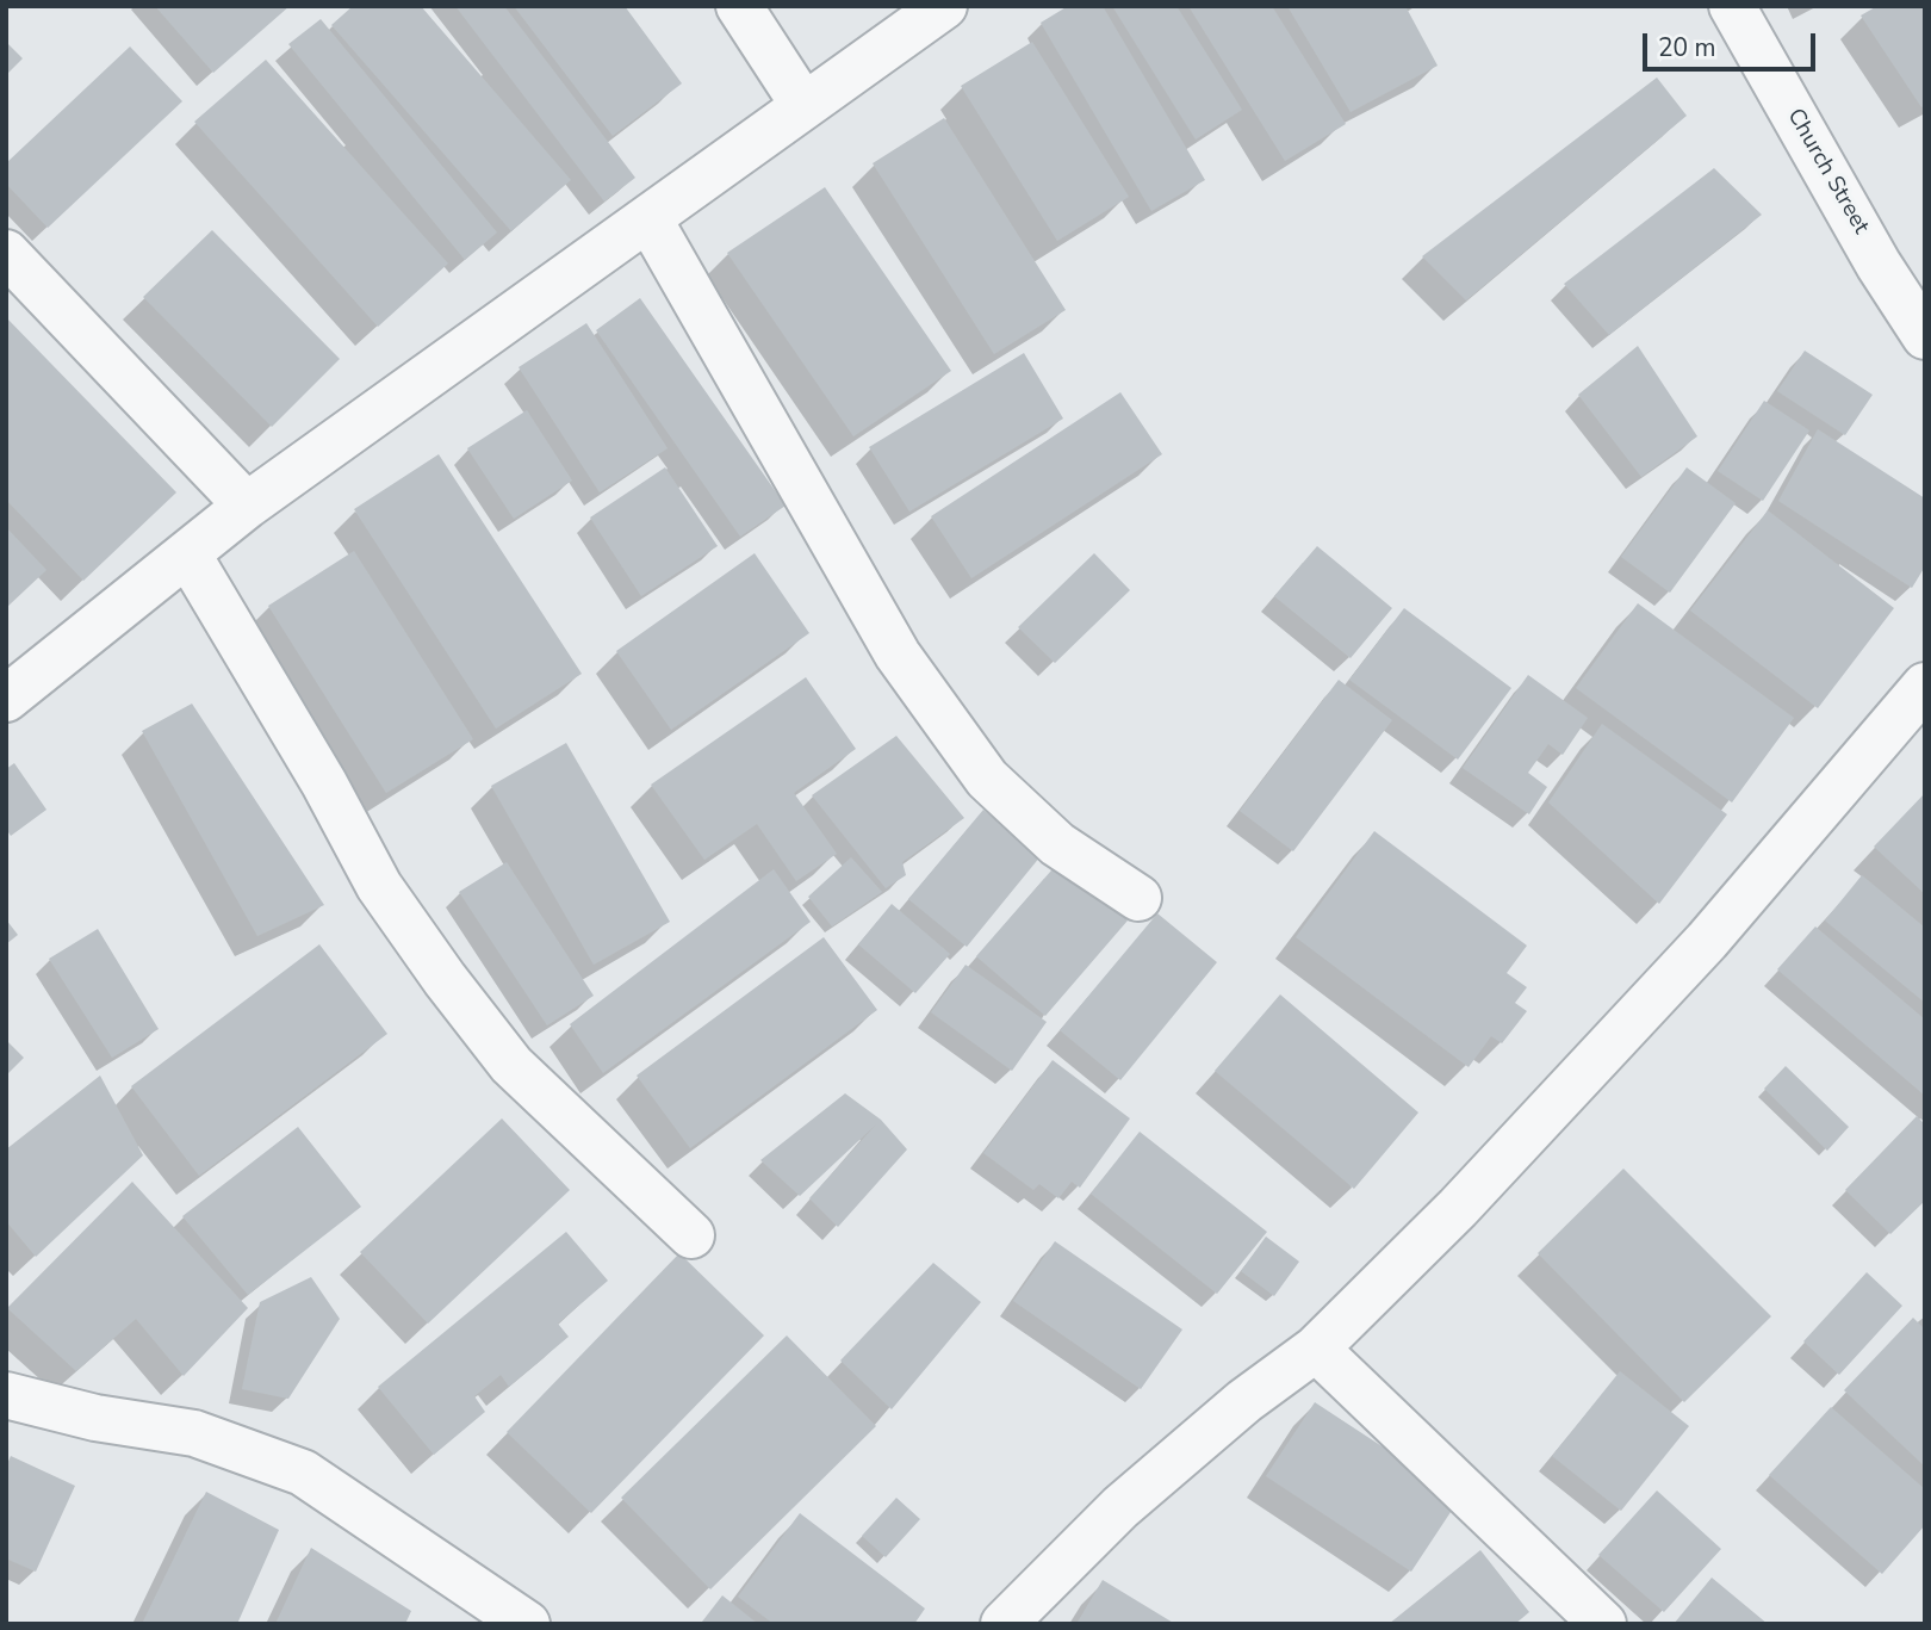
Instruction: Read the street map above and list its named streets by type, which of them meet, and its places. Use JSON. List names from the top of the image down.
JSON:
{
  "streets": {
    "street": ["Church Street"]
  },
  "scale_bar": "20 m"
}
